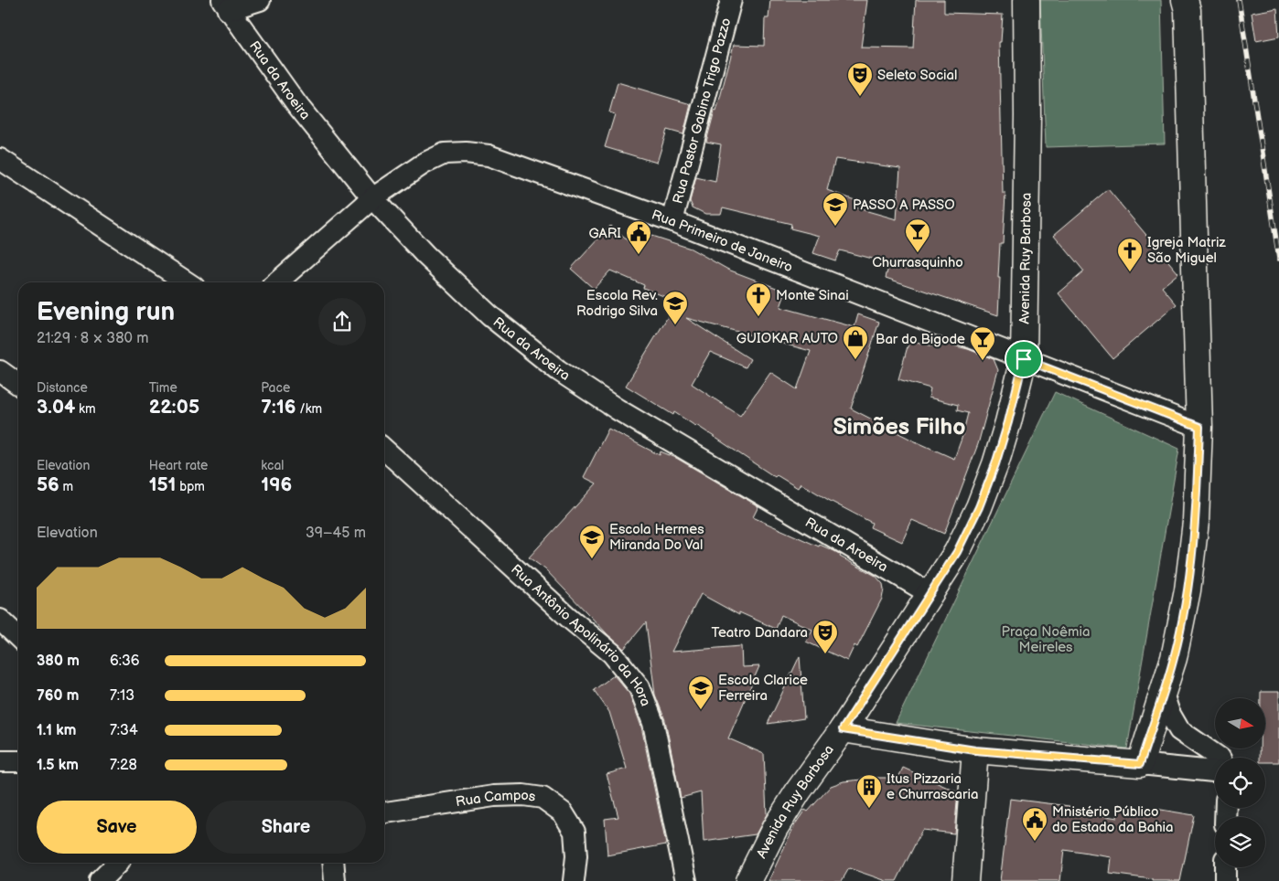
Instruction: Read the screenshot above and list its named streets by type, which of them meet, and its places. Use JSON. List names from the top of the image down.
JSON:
{
  "streets": {
    "main road": ["Avenida Ruy Barbosa"],
    "street": [
      "Rua da Aroeira",
      "Rua Pastor Gabino Trigo Pazzo",
      "Rua Primeiro de Janeiro",
      "Rua Antônio Apolinário da Hora",
      "Rua Campos"
    ]
  },
  "crossings": [
    ["Rua da Aroeira", "Rua Primeiro de Janeiro"],
    ["Rua da Aroeira", "Avenida Ruy Barbosa"],
    ["Rua Pastor Gabino Trigo Pazzo", "Rua Primeiro de Janeiro"],
    ["Rua Primeiro de Janeiro", "Avenida Ruy Barbosa"]
  ],
  "districts": ["Simões Filho"],
  "parks": ["Praça Noêmia Meireles"],
  "places": {
    "theatre": ["Seleto Social", "Teatro Dandara"],
    "school or university": [
      "PASSO A PASSO",
      "Escola Rev. Rodrigo Silva",
      "Escola Hermes Miranda Do Val",
      "Escola Clarice Ferreira"
    ],
    "bar": ["Churrasquinho", "Bar do Bigode"],
    "public building": ["GARI", "Mnistério Público do Estado da Bahia"],
    "church": ["Igreja Matriz São Miguel", "Monte Sinai"],
    "shop": ["GUIOKAR AUTO"],
    "building": ["Itus Pizzaria e Churrascaria"]
  },
  "north": "right",
  "page": {
    "heading": ["Evening run", "21:29 · 8 × 380 m"],
    "stats": [
      ["Distance", "3.04 km"],
      ["Time", "22:05"],
      ["Pace", "7:16 /km"],
      ["Elevation", "56 m"],
      ["Heart rate", "151 bpm"],
      ["kcal", "196"]
    ],
    "chart": ["Elevation", "39–45 m"],
    "list": [
      {
        "name": "380 m",
        "note": "6:36"
      },
      {
        "name": "760 m",
        "note": "7:13"
      },
      {
        "name": "1.1 km",
        "note": "7:34"
      },
      {
        "name": "1.5 km",
        "note": "7:28"
      }
    ],
    "buttons": ["Save", "Share"]
  }
}
